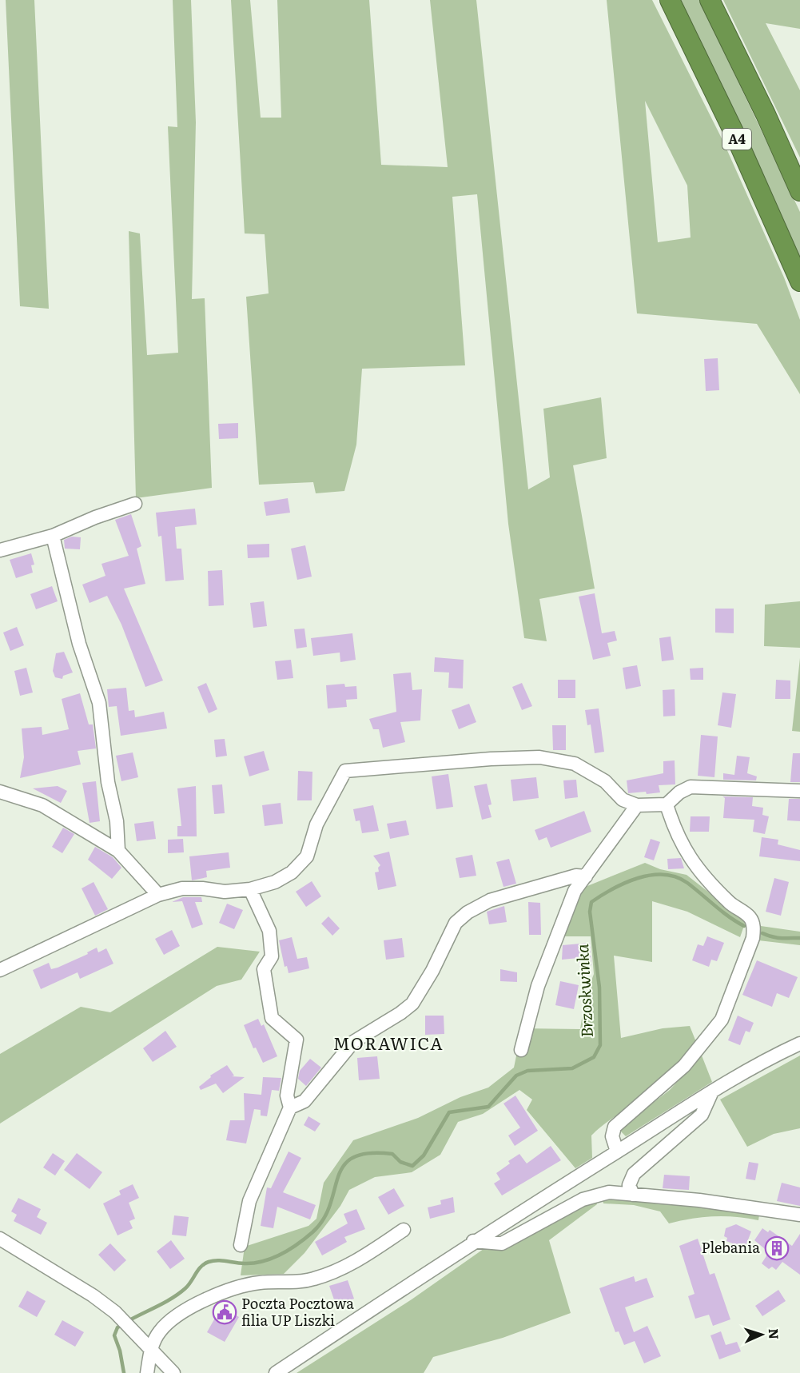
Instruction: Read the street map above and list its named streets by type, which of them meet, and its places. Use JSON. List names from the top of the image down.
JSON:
{
  "streets": {
    "highway": ["A4"]
  },
  "districts": ["MORAWICA"],
  "water": ["Brzoskwinka"],
  "places": {
    "building": ["Plebania"],
    "public building": ["Poczta Pocztowa filia UP Liszki"]
  },
  "north": "right"
}
